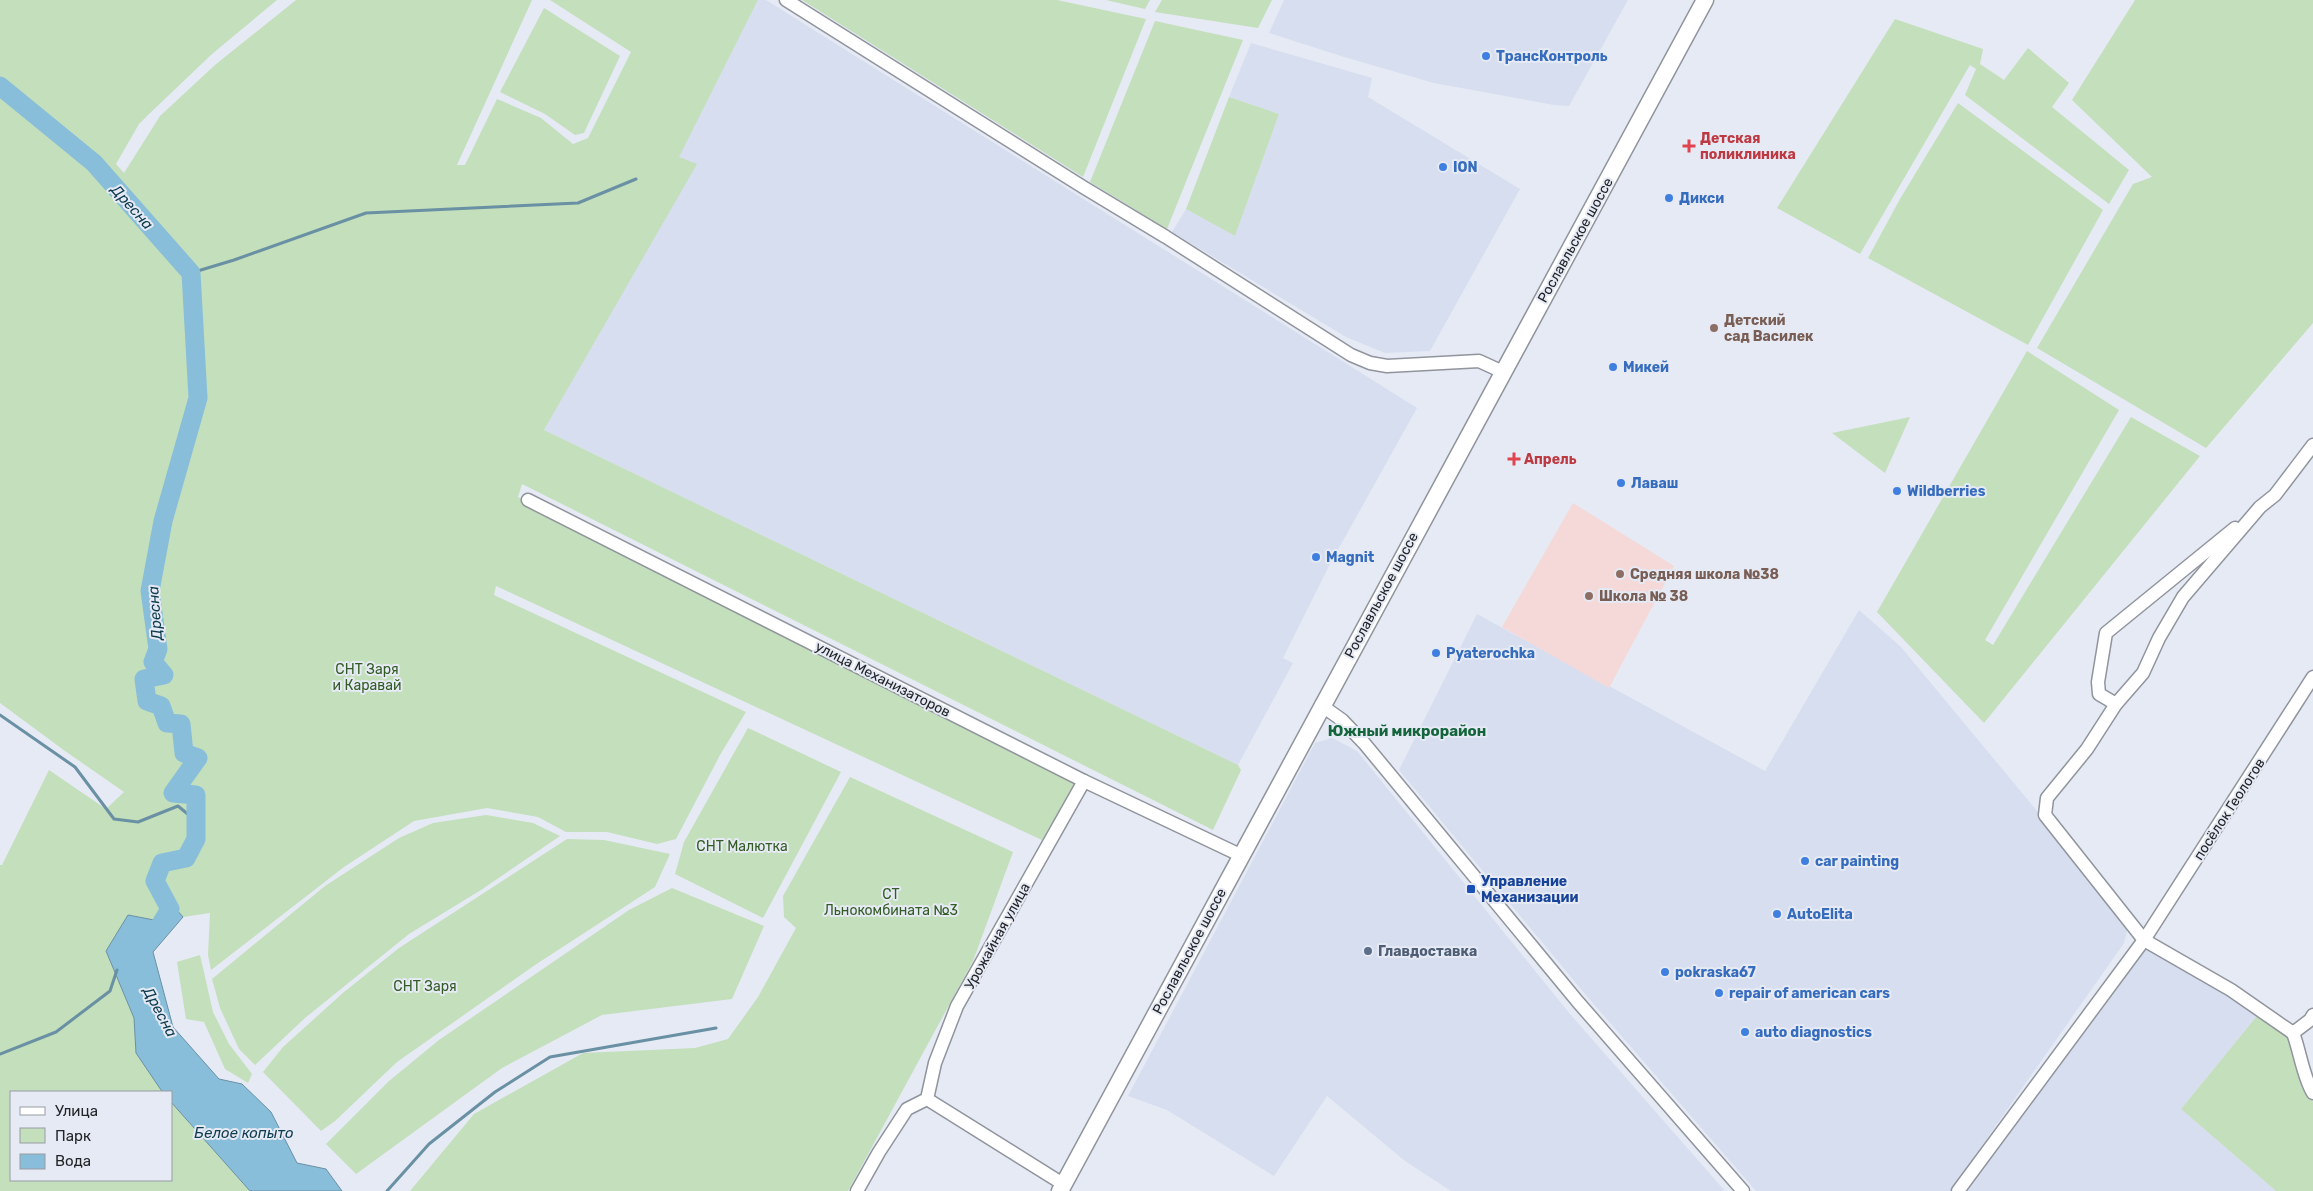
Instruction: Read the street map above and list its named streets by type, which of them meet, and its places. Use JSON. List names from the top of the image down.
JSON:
{
  "streets": {
    "main road": ["Рославльское шоссе"],
    "street": ["улица Механизаторов", "посёлок Геологов", "Урожайная улица"]
  },
  "crossings": [
    ["Рославльское шоссе", "улица Механизаторов"],
    ["улица Механизаторов", "Урожайная улица"]
  ],
  "districts": ["Южный микрорайон"],
  "water": ["Дресна", "Белое копыто"],
  "parks": [
    "СНТ Заря и Каравай",
    "СНТ Малютка",
    "СТ Льнокомбината №3",
    "СНТ Заря"
  ],
  "places": {
    "other": [
      "ТрансКонтроль",
      "ION",
      "Дикси",
      "Детский сад Василек",
      "Микей",
      "Лаваш",
      "Wildberries",
      "Magnit",
      "Средняя школа №38",
      "Школа № 38",
      "Pyaterochka",
      "car painting",
      "AutoElita",
      "Главдоставка",
      "pokraska67",
      "repair of american cars",
      "auto diagnostics"
    ],
    "health": ["Детская поликлиника", "Апрель"],
    "transit": ["Управление Механизации"]
  },
  "legend": ["Улица", "Парк", "Вода"]
}
